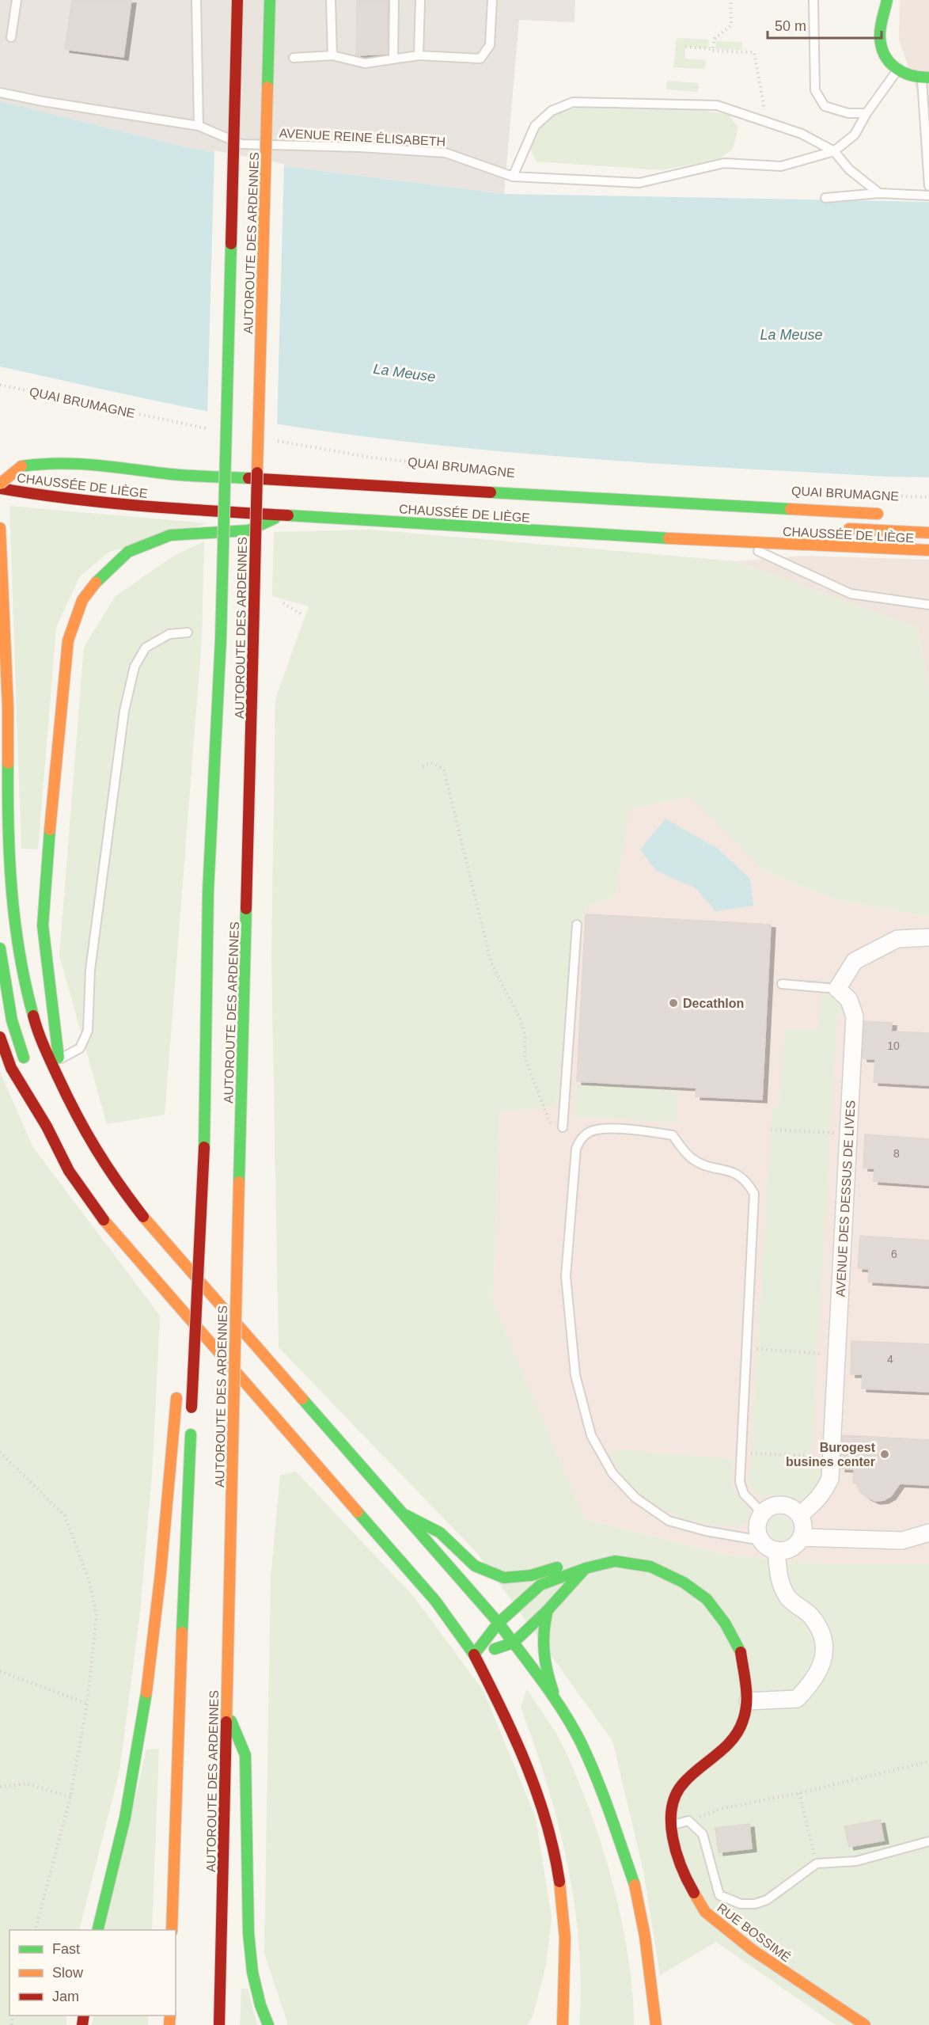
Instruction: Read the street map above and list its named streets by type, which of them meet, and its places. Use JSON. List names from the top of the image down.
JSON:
{
  "streets": {
    "main road": ["AUTOROUTE DES ARDENNES", "CHAUSSÉE DE LIÈGE", "RUE BOSSIMÉ"],
    "street": ["AVENUE DES DESSUS DE LIVES"],
    "lane": ["AVENUE REINE ÉLISABETH"],
    "path": ["QUAI BRUMAGNE"]
  },
  "water": ["La Meuse"],
  "places": ["Decathlon", "Burogest busines center"],
  "house_numbers": [
    "10",
    "8",
    "6",
    "4"
  ],
  "legend": ["Fast", "Slow", "Jam"],
  "scale_bar": "50 m"
}
